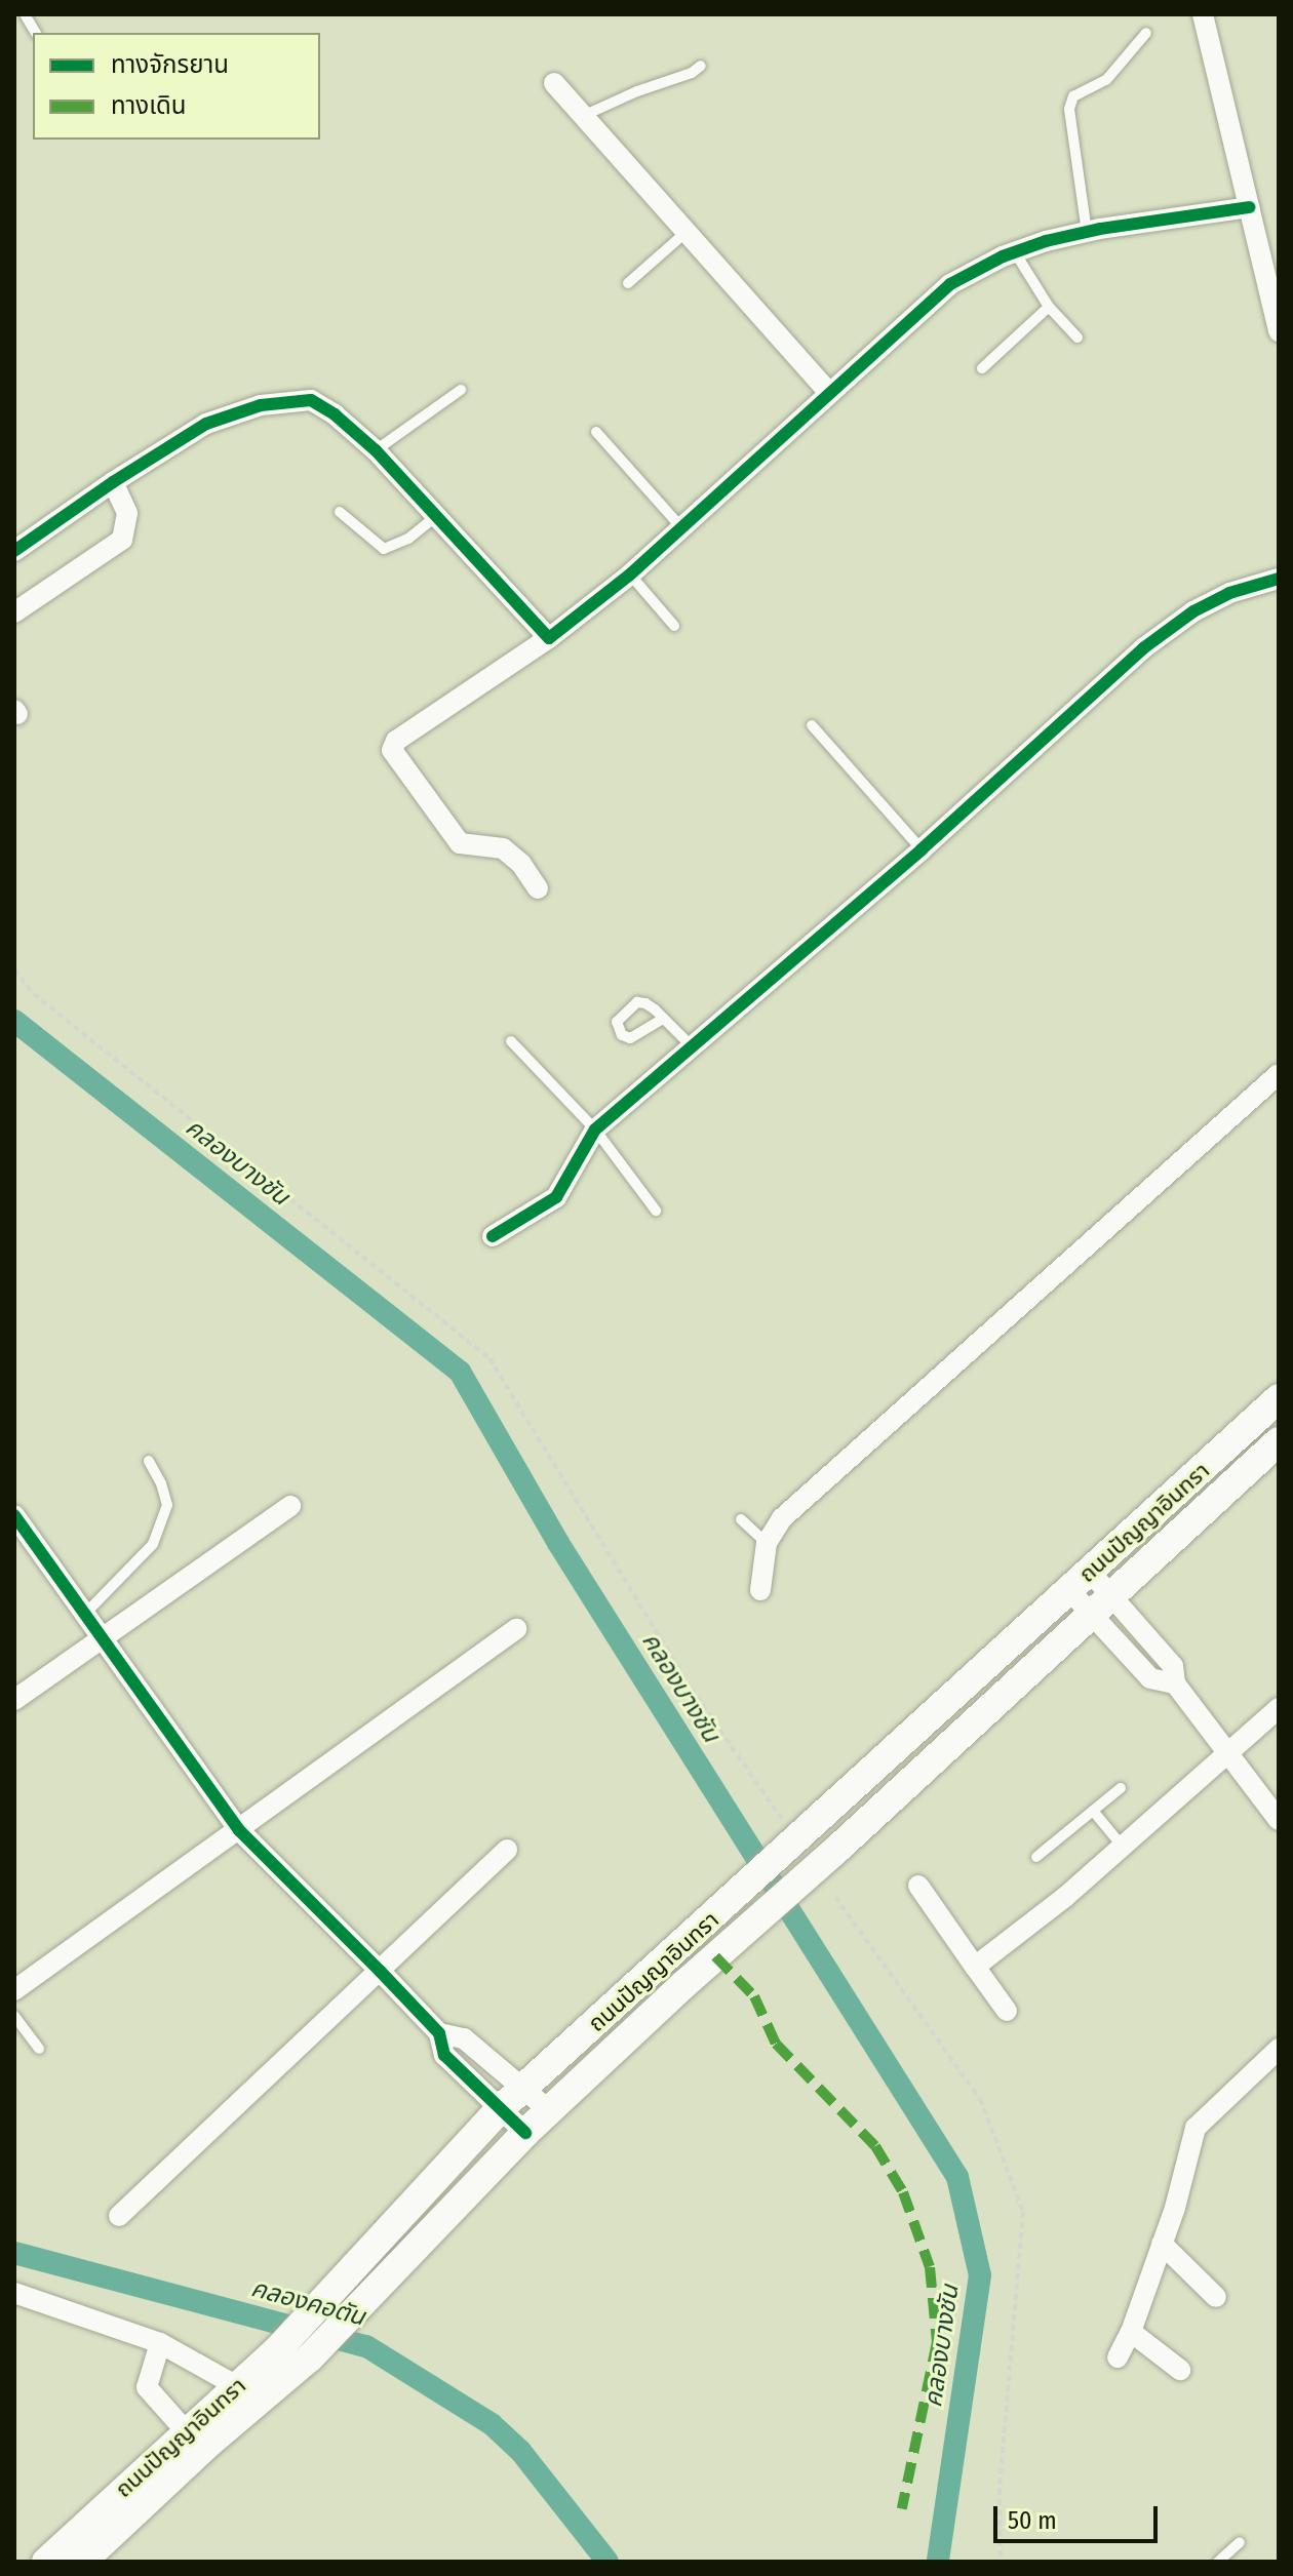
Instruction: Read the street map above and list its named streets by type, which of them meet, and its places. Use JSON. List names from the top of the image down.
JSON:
{
  "streets": {
    "main road": ["ถนนปัญญาอินทรา"]
  },
  "water": ["คลองบางชัน", "คลองคอตัน"],
  "legend": ["ทางจักรยาน", "ทางเดิน"],
  "scale_bar": "50 m"
}
